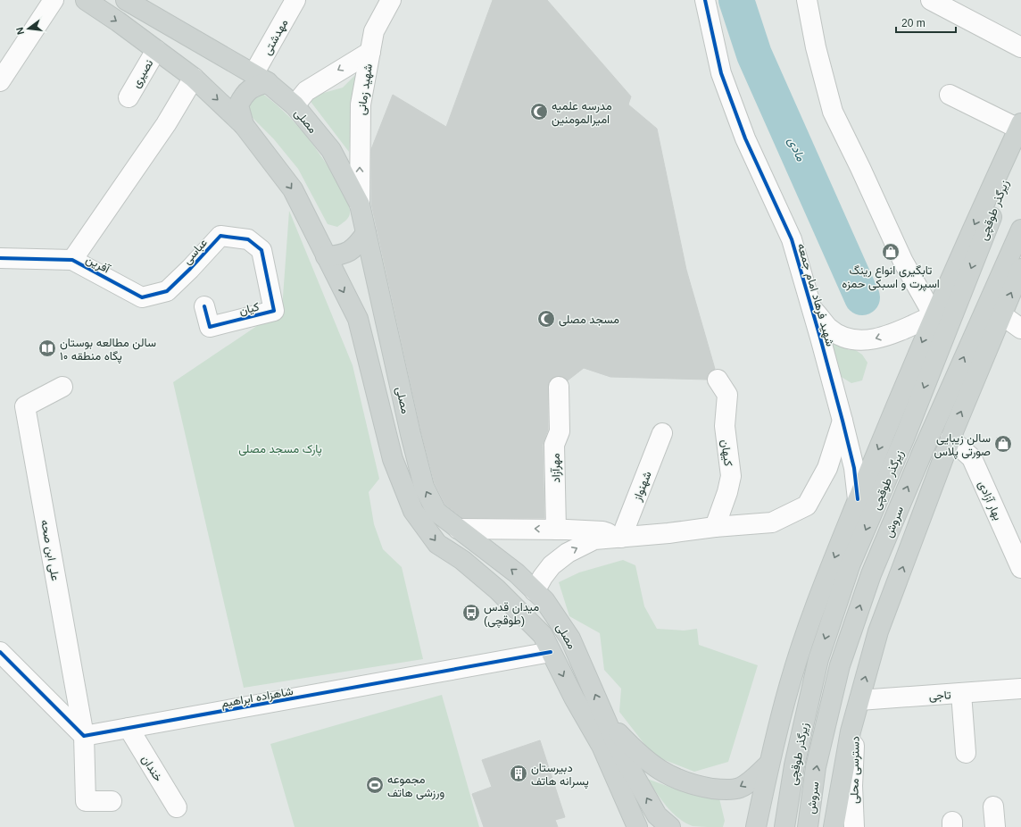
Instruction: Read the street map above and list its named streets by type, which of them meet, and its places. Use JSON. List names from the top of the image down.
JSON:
{
  "streets": {
    "main road": ["مصلی", "زیرگذر طوقچی", "سروش"],
    "street": [
      "مهدشتی",
      "نصیری",
      "شهید زمانی",
      "عباسی",
      "آفرین",
      "شهید فرهاد امام جمعه",
      "کیان",
      "کیهان",
      "مهرآزاد",
      "شهنواز",
      "بهار آزادی",
      "علی ابن صحه",
      "تاجی",
      "شاهزاده ابراهیم",
      "خندان",
      "دسترسی محلی"
    ]
  },
  "crossings": [
    ["مهدشتی", "مصلی"],
    ["نصیری", "مصلی"],
    ["شهید زمانی", "مصلی"],
    ["مصلی", "شاهزاده ابراهیم"],
    ["عباسی", "آفرین"],
    ["عباسی", "کیان"],
    ["علی ابن صحه", "شاهزاده ابراهیم"],
    ["تاجی", "دسترسی محلی"],
    ["شاهزاده ابراهیم", "خندان"]
  ],
  "one_way": ["شهید زمانی"],
  "water": ["مادی"],
  "parks": ["پارک مسجد مصلی"],
  "places": {
    "mosque": ["مدرسه علمیه امیرالمومنین", "مسجد مصلی"],
    "shop": ["تابگیری انواع رینگ اسپرت و اسبکی حمزه", "سالن زیبایی صورتی پلاس"],
    "library": ["سالن مطالعه بوستان پگاه منطقه ۱۰"],
    "bus stop": ["میدان قدس (طوقچی)"],
    "building": ["دبیرستان پسرانه هاتف"],
    "sports": ["مجموعه ورزشی هاتف"]
  },
  "scale_bar": "20 m",
  "north": "left"
}
